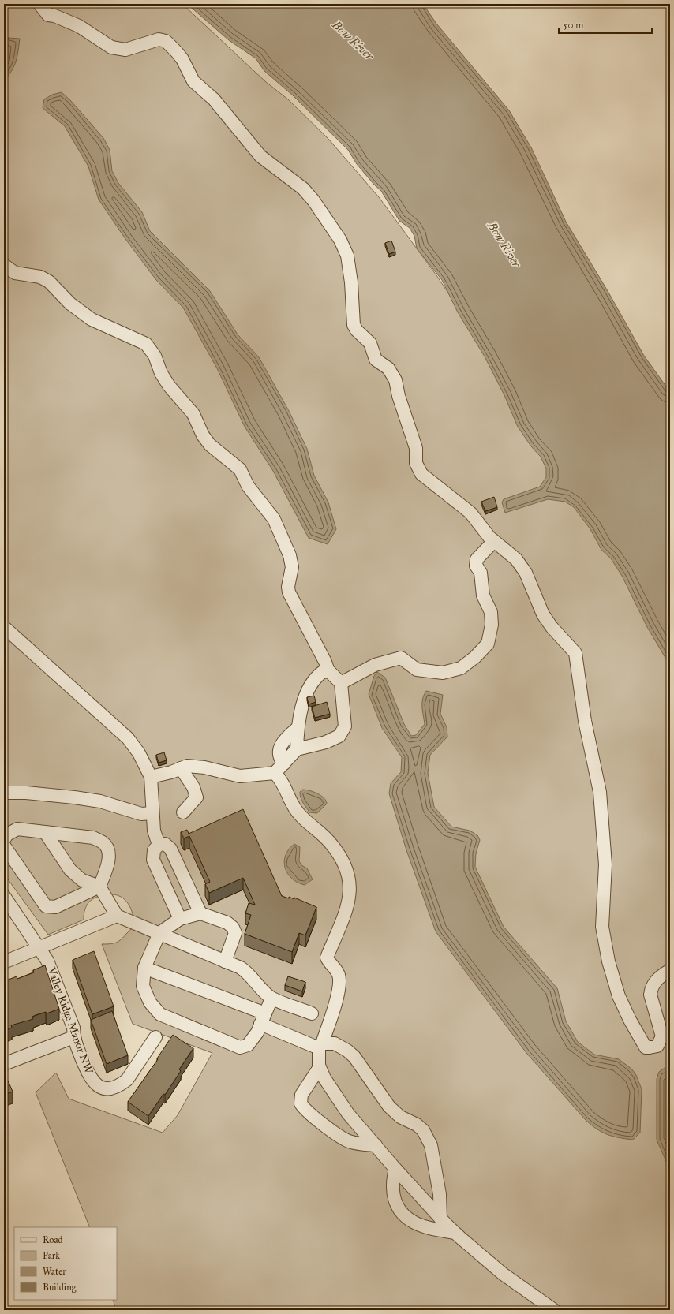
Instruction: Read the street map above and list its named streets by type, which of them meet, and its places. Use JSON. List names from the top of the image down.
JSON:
{
  "streets": {
    "street": ["Valley Ridge Manor NW"]
  },
  "water": ["Bow River"],
  "legend": [
    "Road",
    "Park",
    "Water",
    "Building"
  ],
  "scale_bar": "50 m"
}
